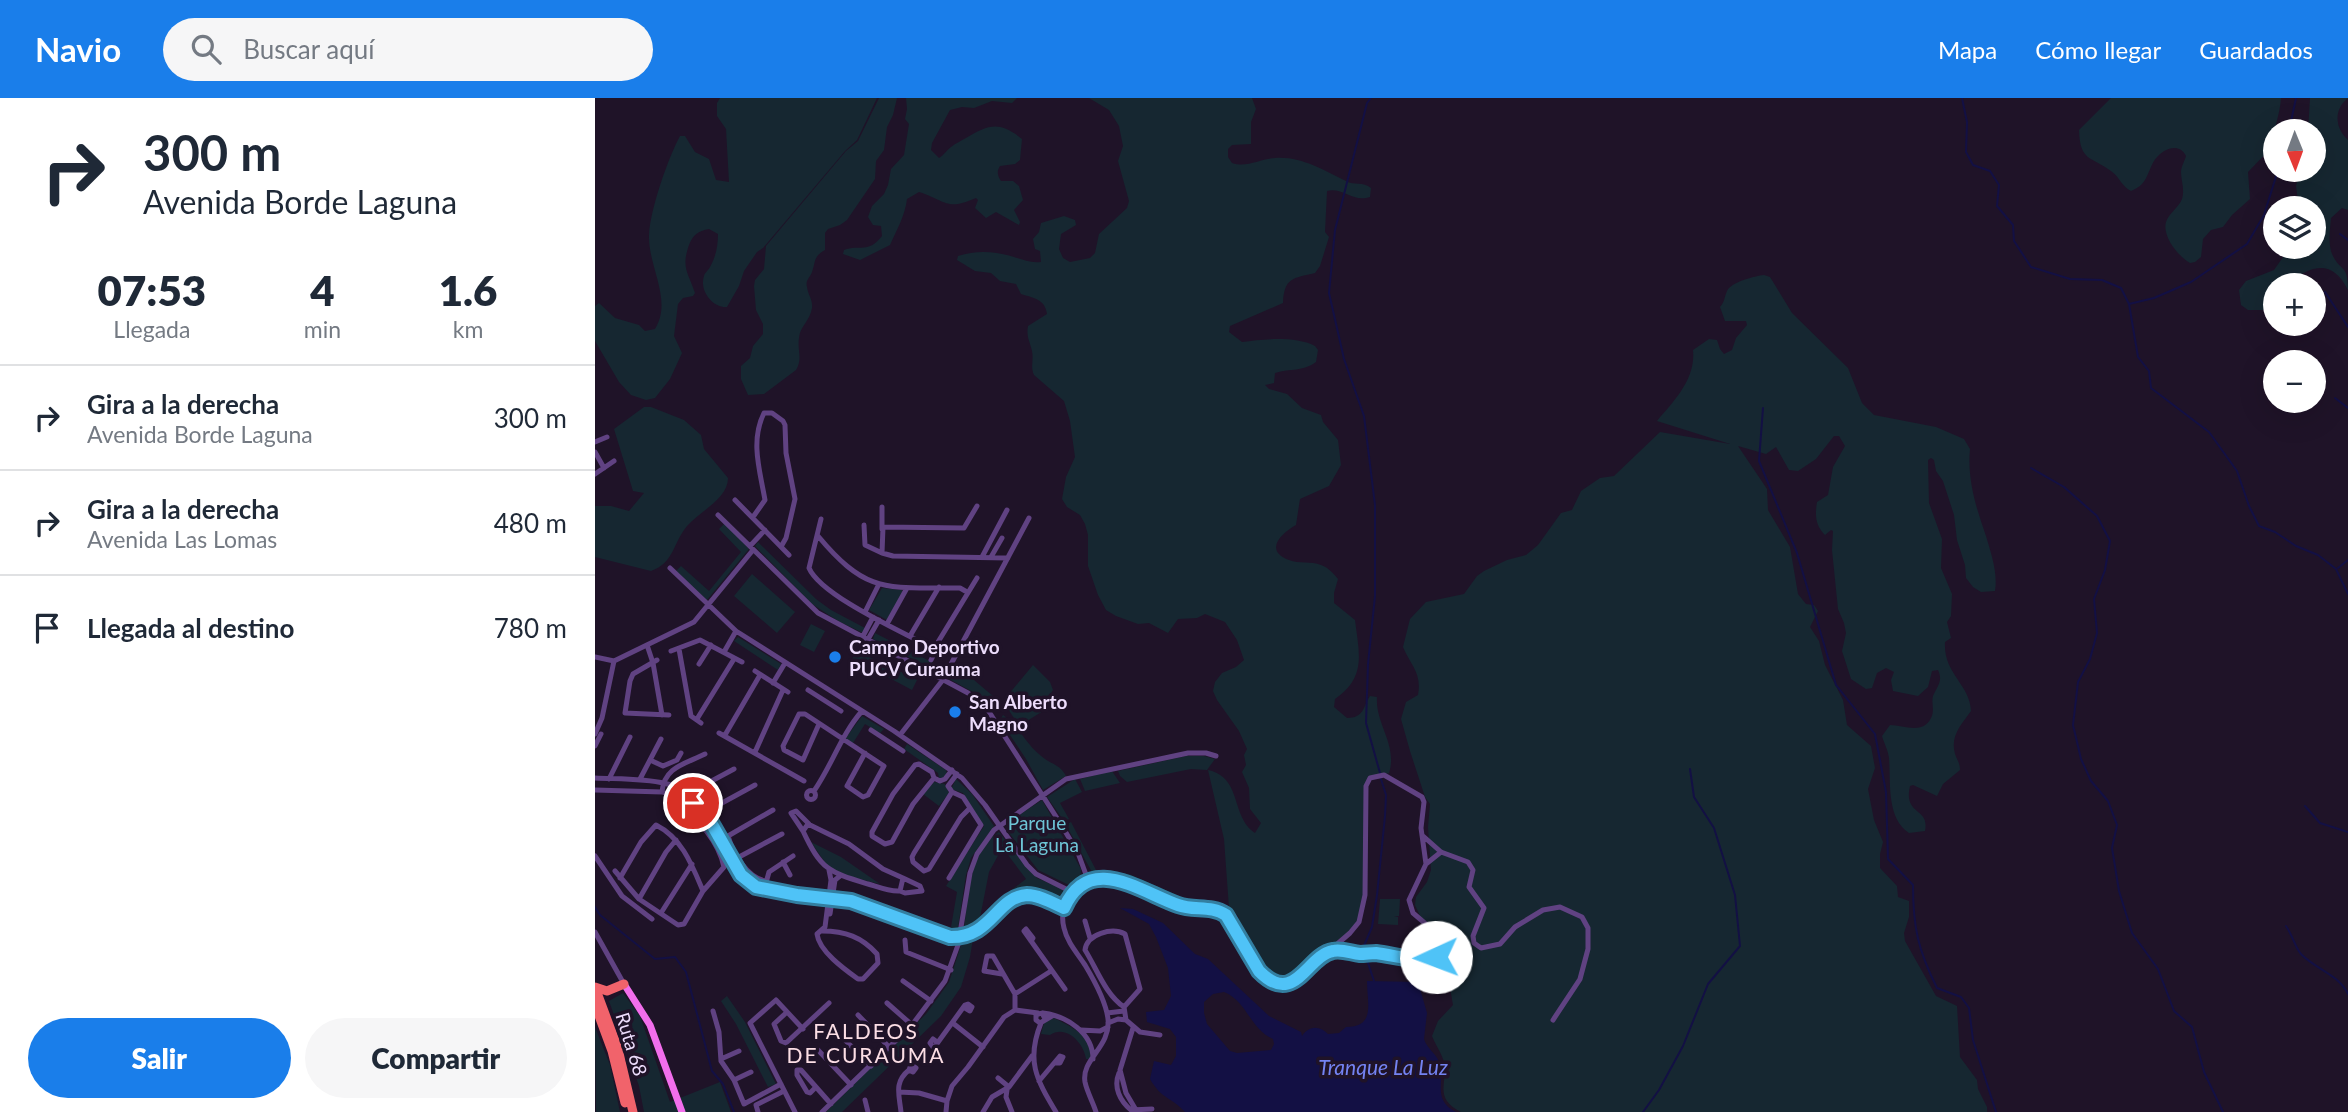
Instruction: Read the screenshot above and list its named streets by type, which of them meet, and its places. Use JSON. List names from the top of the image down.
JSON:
{
  "streets": {
    "highway": ["Ruta 68"]
  },
  "districts": ["FALDEOS DE CURAUMA"],
  "water": ["Tranque La Luz"],
  "parks": ["Parque La Laguna"],
  "places": ["Campo Deportivo PUCV Curauma", "San Alberto Magno"],
  "north": "bottom",
  "page": {
    "header": "Navio",
    "search": "Buscar aquí",
    "nav": ["Mapa", "Cómo llegar", "Guardados"],
    "turn": ["300 m", "Avenida Borde Laguna"],
    "map_buttons": ["+", "−"],
    "eta": [
      "07:53",
      "Llegada",
      "4",
      "min",
      "1.6",
      "km"
    ],
    "list": [
      {
        "name": "Gira a la derecha",
        "note": "Avenida Borde Laguna",
        "value": "300 m"
      },
      {
        "name": "Gira a la derecha",
        "note": "Avenida Las Lomas",
        "value": "480 m"
      },
      {
        "name": "Llegada al destino",
        "value": "780 m"
      }
    ],
    "buttons": ["Salir", "Compartir"]
  }
}
